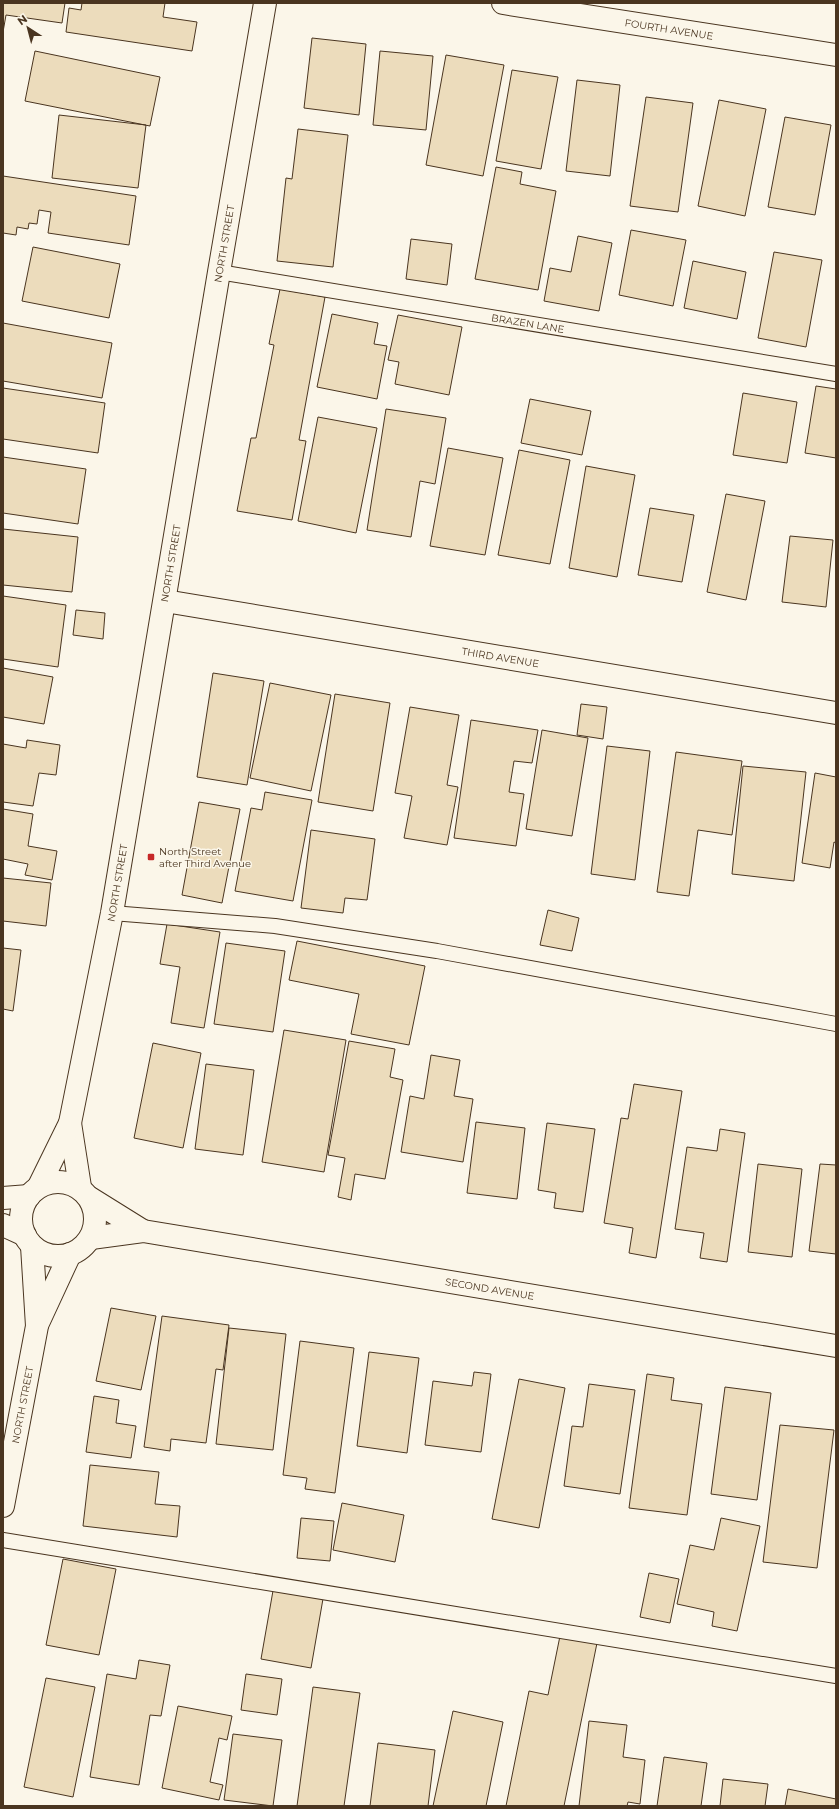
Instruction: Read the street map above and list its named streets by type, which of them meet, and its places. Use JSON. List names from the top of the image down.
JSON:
{
  "streets": {
    "street": [
      "FOURTH AVENUE",
      "NORTH STREET",
      "THIRD AVENUE",
      "SECOND AVENUE"
    ],
    "lane": ["BRAZEN LANE"]
  },
  "crossings": [
    ["NORTH STREET", "BRAZEN LANE"],
    ["NORTH STREET", "THIRD AVENUE"],
    ["NORTH STREET", "SECOND AVENUE"]
  ],
  "places": {
    "transit": ["North Street after Third Avenue"]
  },
  "north": "top left"
}
